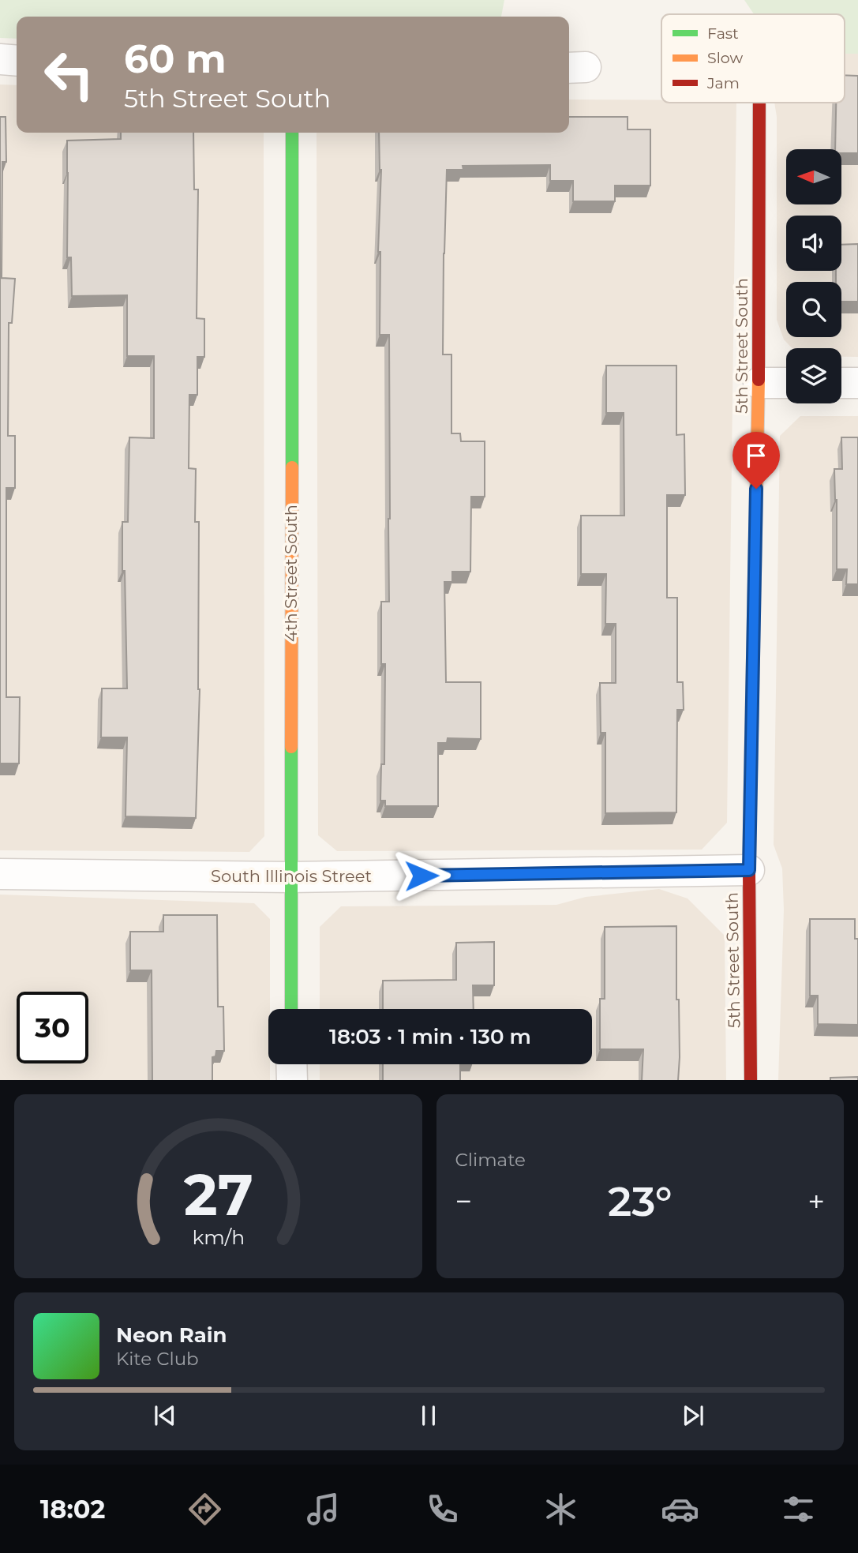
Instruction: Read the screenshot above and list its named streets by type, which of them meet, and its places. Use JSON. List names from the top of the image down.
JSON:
{
  "streets": {
    "street": ["5th Street South", "4th Street South", "South Illinois Street"]
  },
  "crossings": [
    ["5th Street South", "South Illinois Street"],
    ["4th Street South", "South Illinois Street"]
  ],
  "legend": ["Fast", "Slow", "Jam"],
  "north": "left",
  "page": {
    "turn": ["60 m", "5th Street South"],
    "limit": "30",
    "trip": "18:03 · 1 min · 130 m",
    "tile": "Climate",
    "heat": ["−", "23°", "+"],
    "song": ["Neon Rain", "Kite Club"],
    "tabs": "18:02",
    "gauge": ["27", "km/h"]
  }
}
